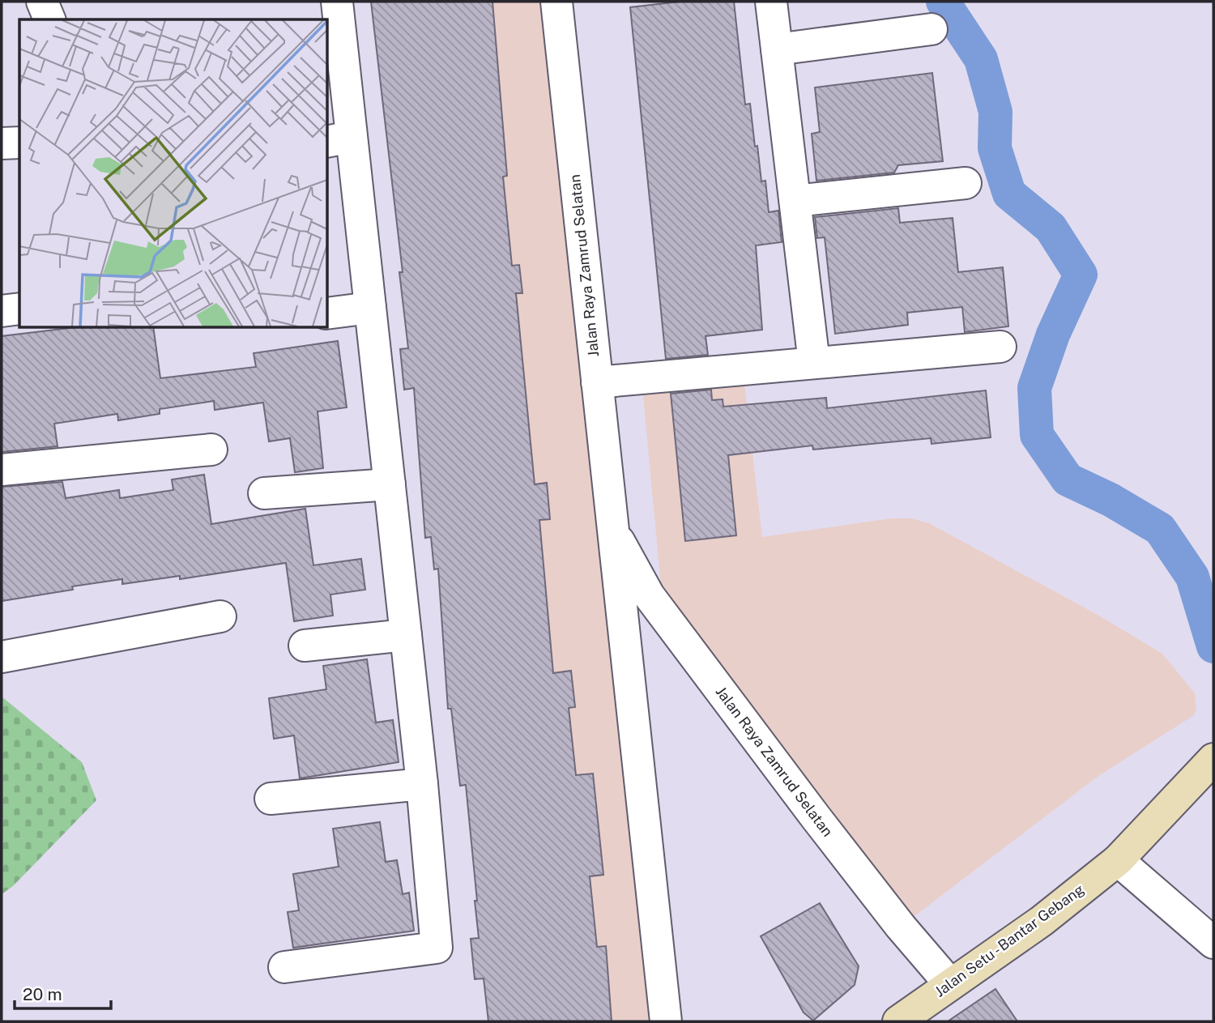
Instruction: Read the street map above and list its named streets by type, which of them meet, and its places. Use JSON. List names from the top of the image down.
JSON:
{
  "streets": {
    "main road": ["Jalan Setu - Bantar Gebang"],
    "street": ["Jalan Raya Zamrud Selatan"]
  },
  "crossings": [
    ["Jalan Raya Zamrud Selatan", "Jalan Setu - Bantar Gebang"]
  ],
  "scale_bar": "20 m"
}
